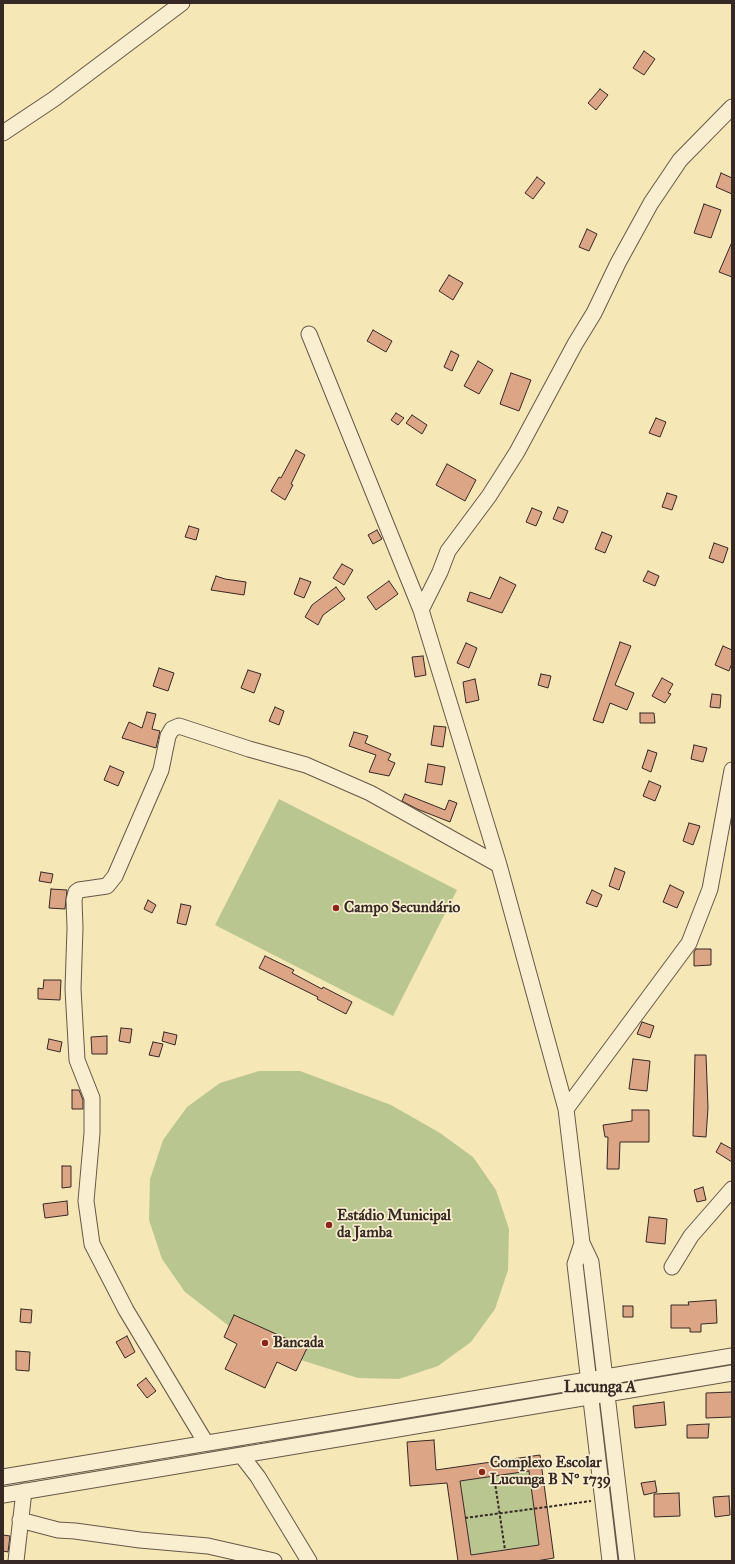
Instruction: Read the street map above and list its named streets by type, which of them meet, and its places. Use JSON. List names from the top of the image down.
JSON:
{
  "districts": ["Lucunga A"],
  "places": [
    "Campo Secundário",
    "Estádio Municipal da Jamba",
    "Bancada",
    "Complexo Escolar Lucunga B Nº 1739"
  ]
}
